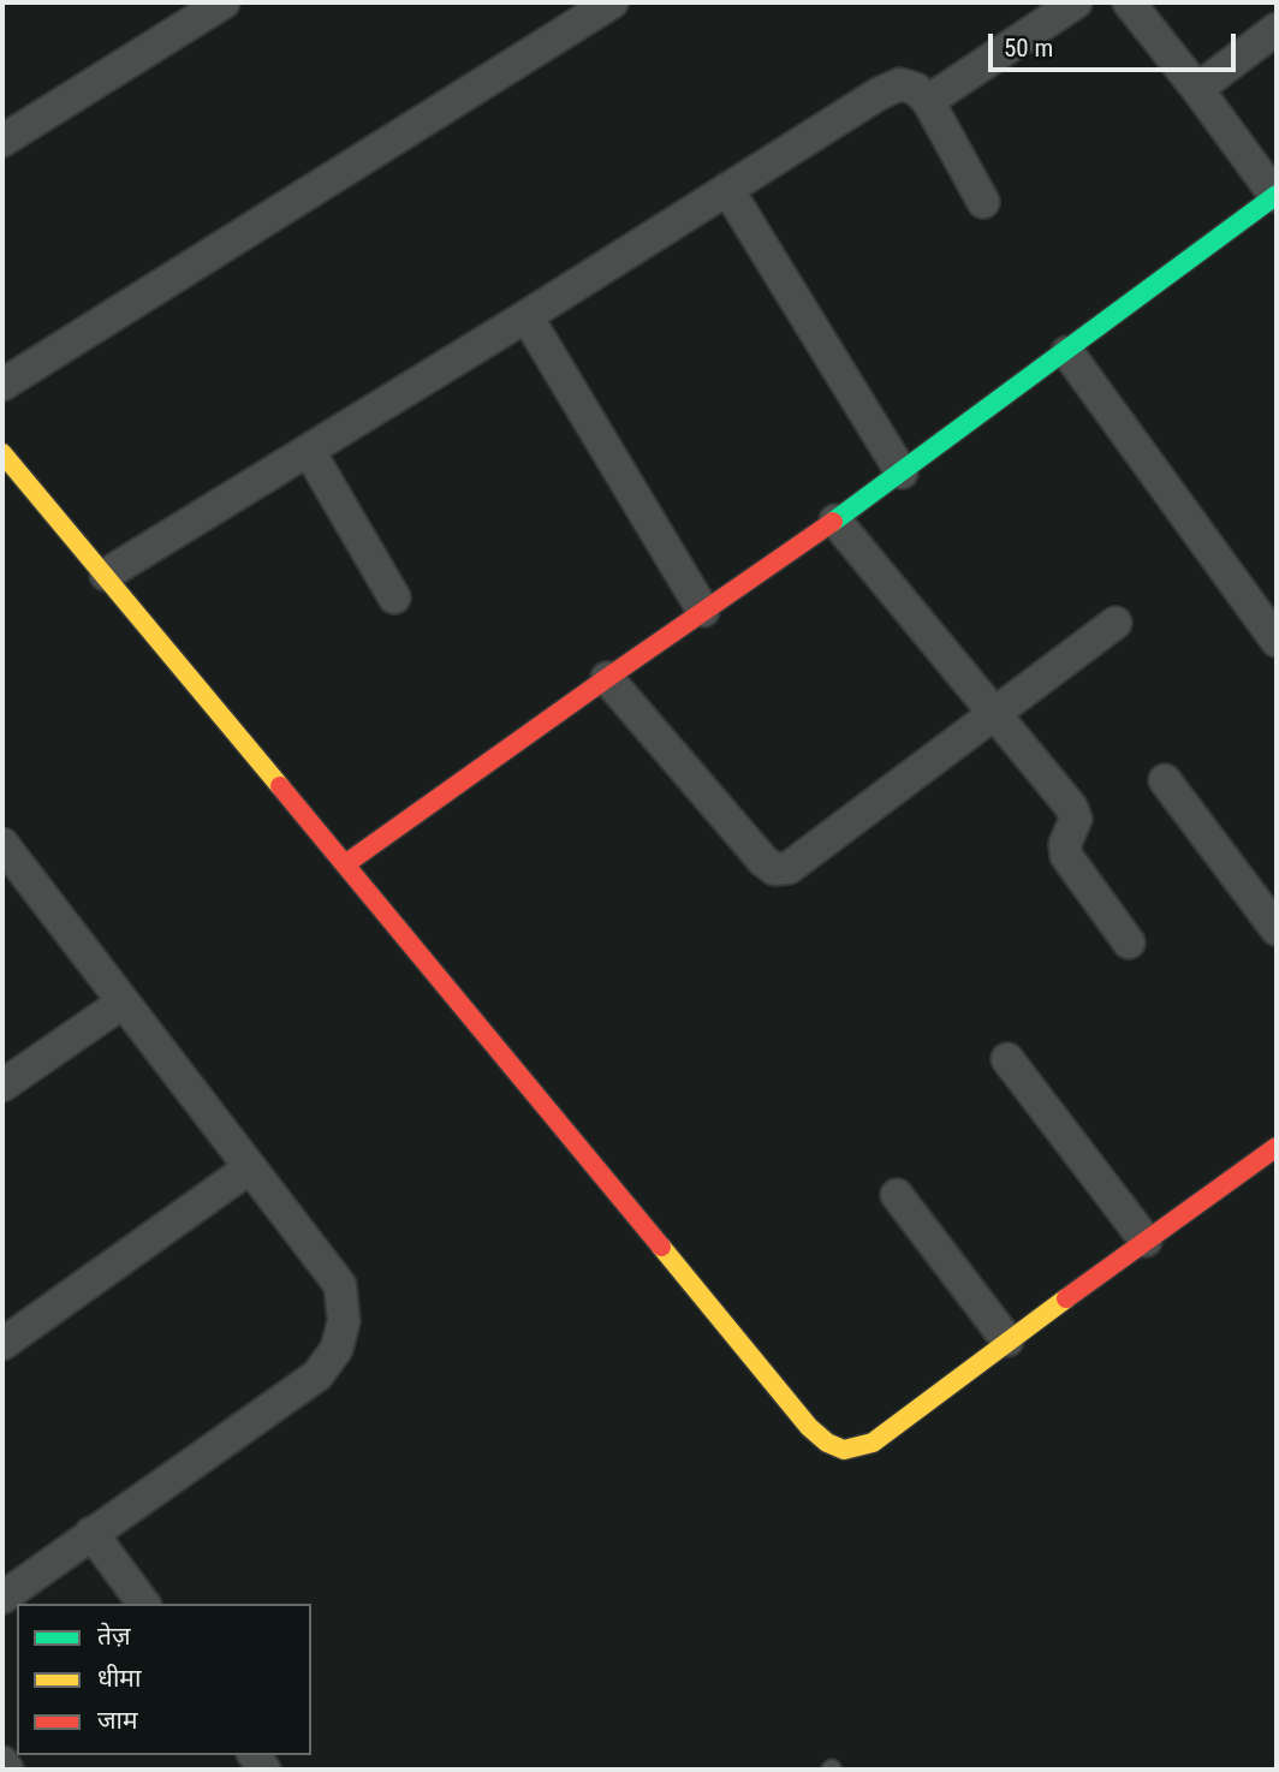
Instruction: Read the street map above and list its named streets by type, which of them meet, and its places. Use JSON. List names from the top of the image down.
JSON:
{
  "legend": ["तेज़", "धीमा", "जाम"],
  "scale_bar": "50 m"
}
